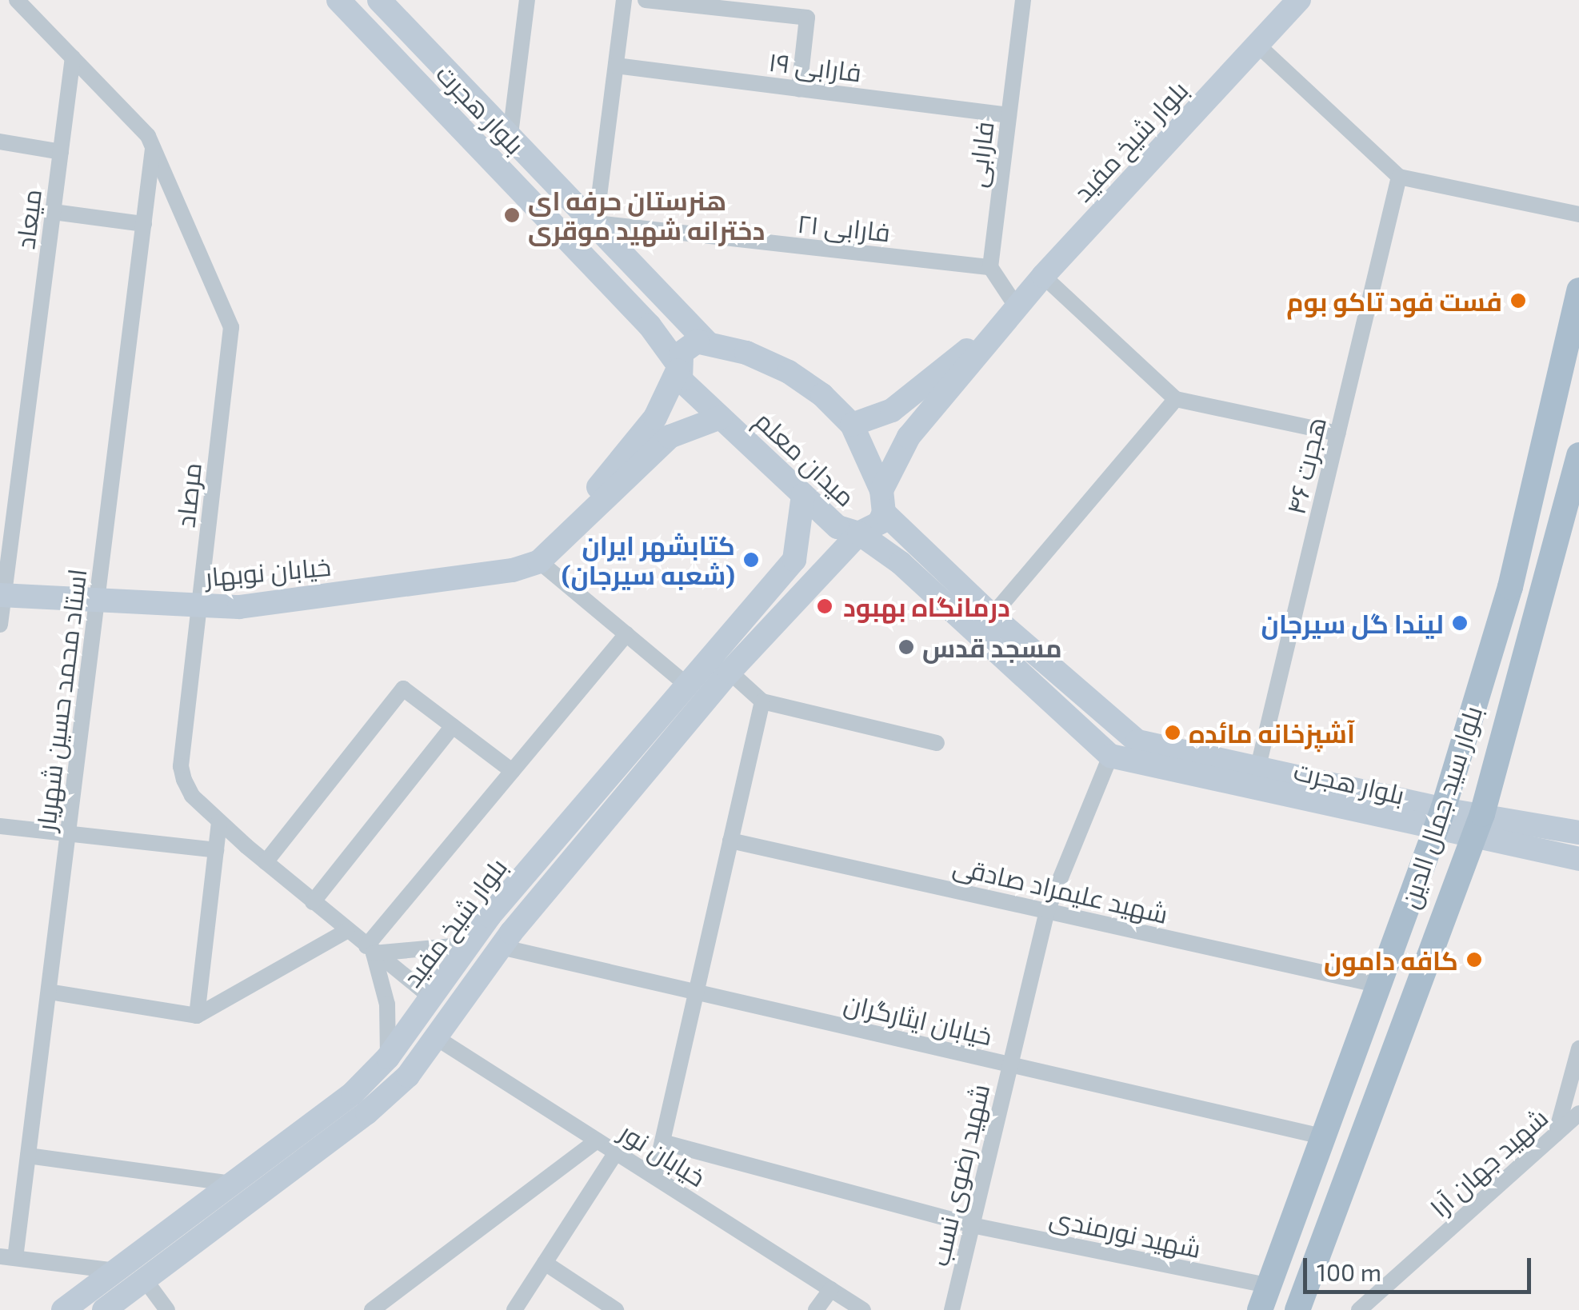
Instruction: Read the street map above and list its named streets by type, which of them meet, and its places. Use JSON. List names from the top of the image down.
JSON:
{
  "streets": {
    "main road": ["بلوار سید جمال الدین"],
    "street": [
      "فارابی ۱۹",
      "بلوار هجرت",
      "بلوار شیخ مفید",
      "فارابی",
      "میعاد",
      "فارابی ۲۱",
      "میدان معلم",
      "هجرت ۴۶",
      "مرصاد",
      "خیابان نوبهار",
      "استاد محمد حسین شهریار",
      "شهید علیمراد صادقی",
      "خیابان ایثارگران",
      "خیابان نور",
      "شهید جهان آرا",
      "شهید رضوی نسب",
      "شهید نورمندی"
    ]
  },
  "crossings": [
    ["فارابی ۱۹", "فارابی"],
    ["بلوار هجرت", "بلوار شیخ مفید"],
    ["بلوار هجرت", "فارابی ۲۱"],
    ["بلوار هجرت", "میدان معلم"],
    ["بلوار هجرت", "هجرت ۴۶"],
    ["بلوار هجرت", "بلوار سید جمال الدین"],
    ["بلوار هجرت", "شهید رضوی نسب"],
    ["بلوار شیخ مفید", "میدان معلم"],
    ["بلوار شیخ مفید", "مرصاد"],
    ["بلوار شیخ مفید", "خیابان ایثارگران"],
    ["بلوار شیخ مفید", "خیابان نور"],
    ["فارابی", "فارابی ۲۱"],
    ["میعاد", "مرصاد"],
    ["میعاد", "خیابان نوبهار"],
    ["مرصاد", "خیابان نوبهار"],
    ["مرصاد", "استاد محمد حسین شهریار"],
    ["خیابان نوبهار", "استاد محمد حسین شهریار"],
    ["بلوار سید جمال الدین", "شهید علیمراد صادقی"],
    ["بلوار سید جمال الدین", "خیابان ایثارگران"],
    ["بلوار سید جمال الدین", "شهید نورمندی"],
    ["شهید علیمراد صادقی", "شهید رضوی نسب"],
    ["خیابان ایثارگران", "شهید رضوی نسب"],
    ["شهید رضوی نسب", "شهید نورمندی"]
  ],
  "places": [
    "هنرستان حرفه ای دخترانه شهید موقری",
    "فست فود تاکو بوم",
    "کتابشهر ایران (شعبه سیرجان)",
    "درمانگاه بهبود",
    "لیندا گل سیرجان",
    "مسجد قدس",
    "آشپزخانه مائده",
    "کافه دامون"
  ],
  "scale_bar": "100 m"
}
